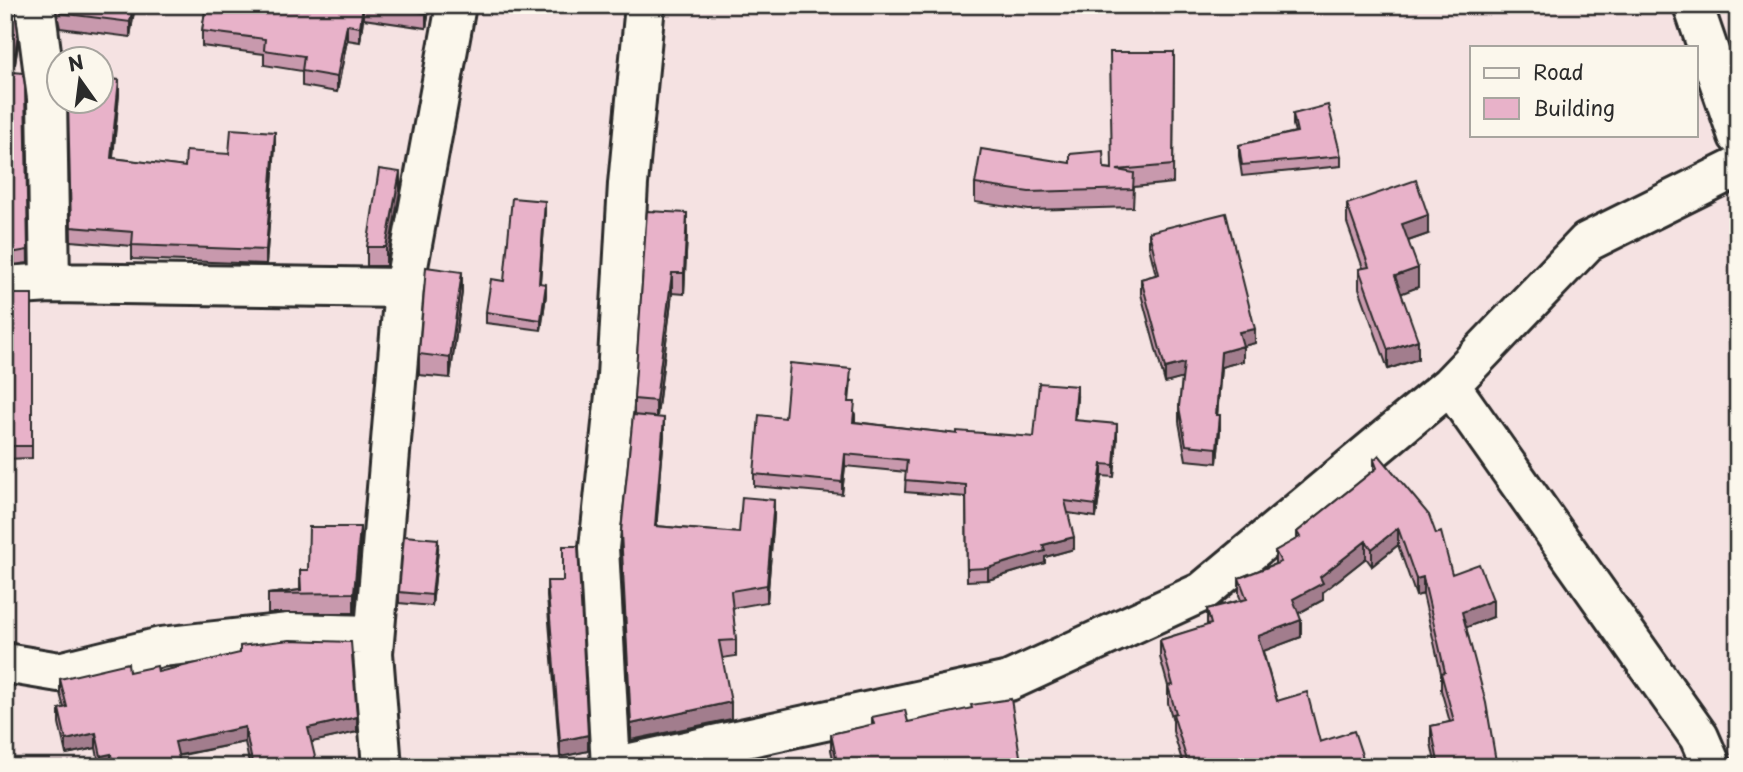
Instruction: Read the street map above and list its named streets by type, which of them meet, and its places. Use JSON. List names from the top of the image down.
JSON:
{
  "legend": ["Road", "Building"],
  "north": "top"
}
